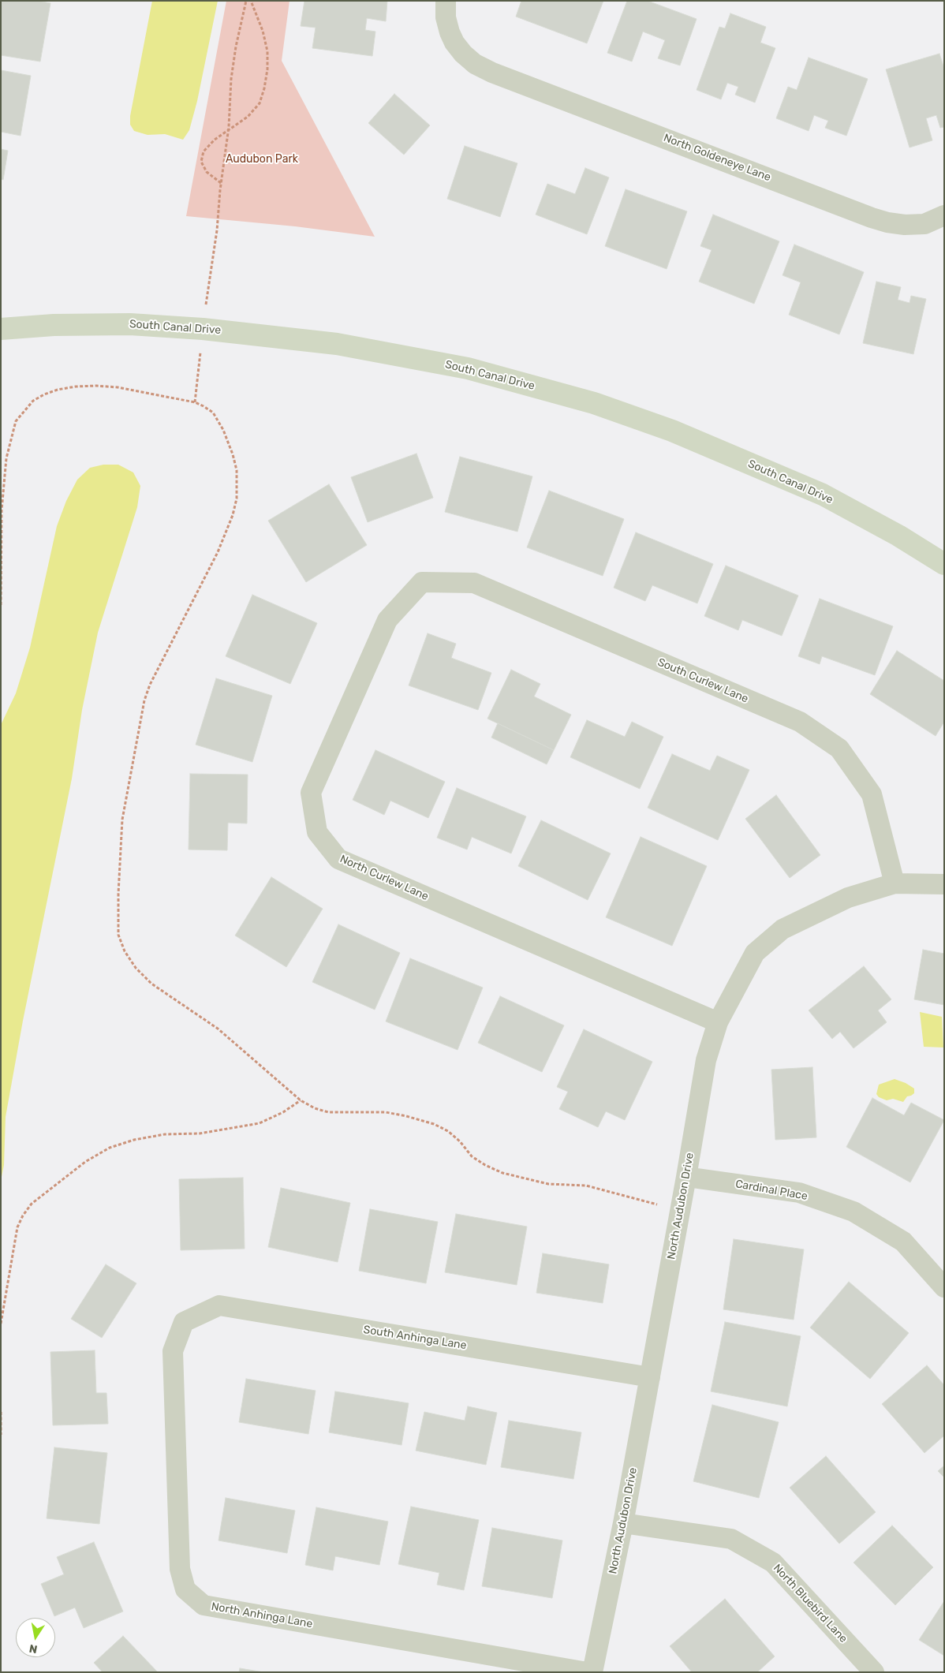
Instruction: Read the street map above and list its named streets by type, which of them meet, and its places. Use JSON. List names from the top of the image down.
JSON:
{
  "streets": {
    "street": [
      "North Goldeneye Lane",
      "South Canal Drive",
      "South Curlew Lane",
      "North Curlew Lane",
      "Cardinal Place",
      "North Audubon Drive",
      "South Anhinga Lane",
      "North Bluebird Lane",
      "North Anhinga Lane"
    ]
  },
  "crossings": [
    ["South Curlew Lane", "North Curlew Lane"],
    ["South Curlew Lane", "North Audubon Drive"],
    ["North Curlew Lane", "North Audubon Drive"],
    ["Cardinal Place", "North Audubon Drive"],
    ["North Audubon Drive", "South Anhinga Lane"],
    ["North Audubon Drive", "North Bluebird Lane"],
    ["South Anhinga Lane", "North Anhinga Lane"]
  ],
  "parks": ["Audubon Park"],
  "north": "bottom"
}
